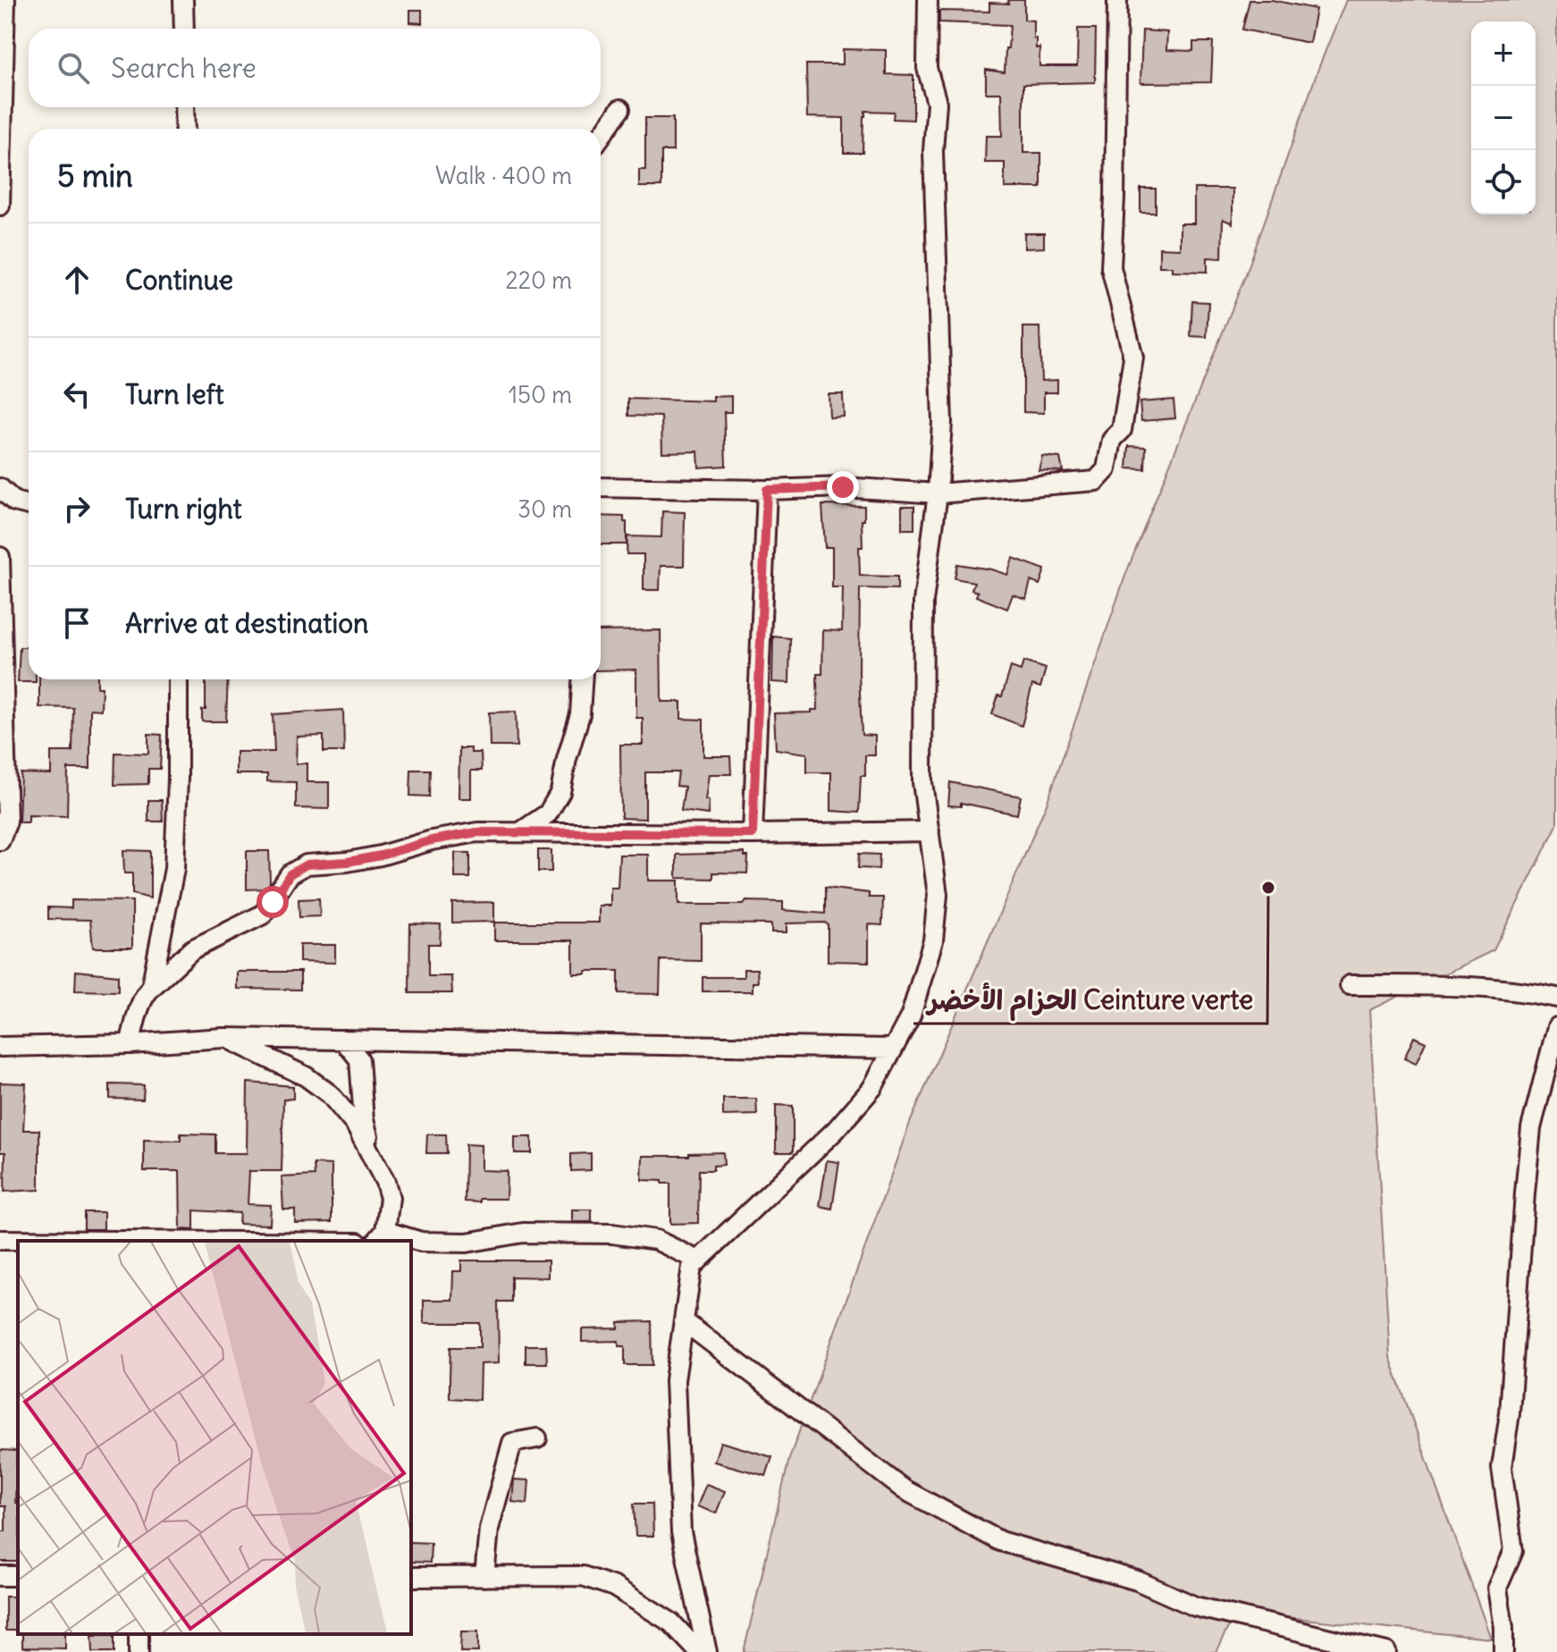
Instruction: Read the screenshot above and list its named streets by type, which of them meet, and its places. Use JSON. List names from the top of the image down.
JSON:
{
  "places": ["الحزام الأخضر Ceinture verte"],
  "page": {
    "map_buttons": ["+", "−"],
    "search": "Search here",
    "heading": ["5 min", "Walk · 400 m"],
    "list": [
      ["Continue", "220 m"],
      ["Turn left", "150 m"],
      ["Turn right", "30 m"],
      "Arrive at destination"
    ]
  }
}
